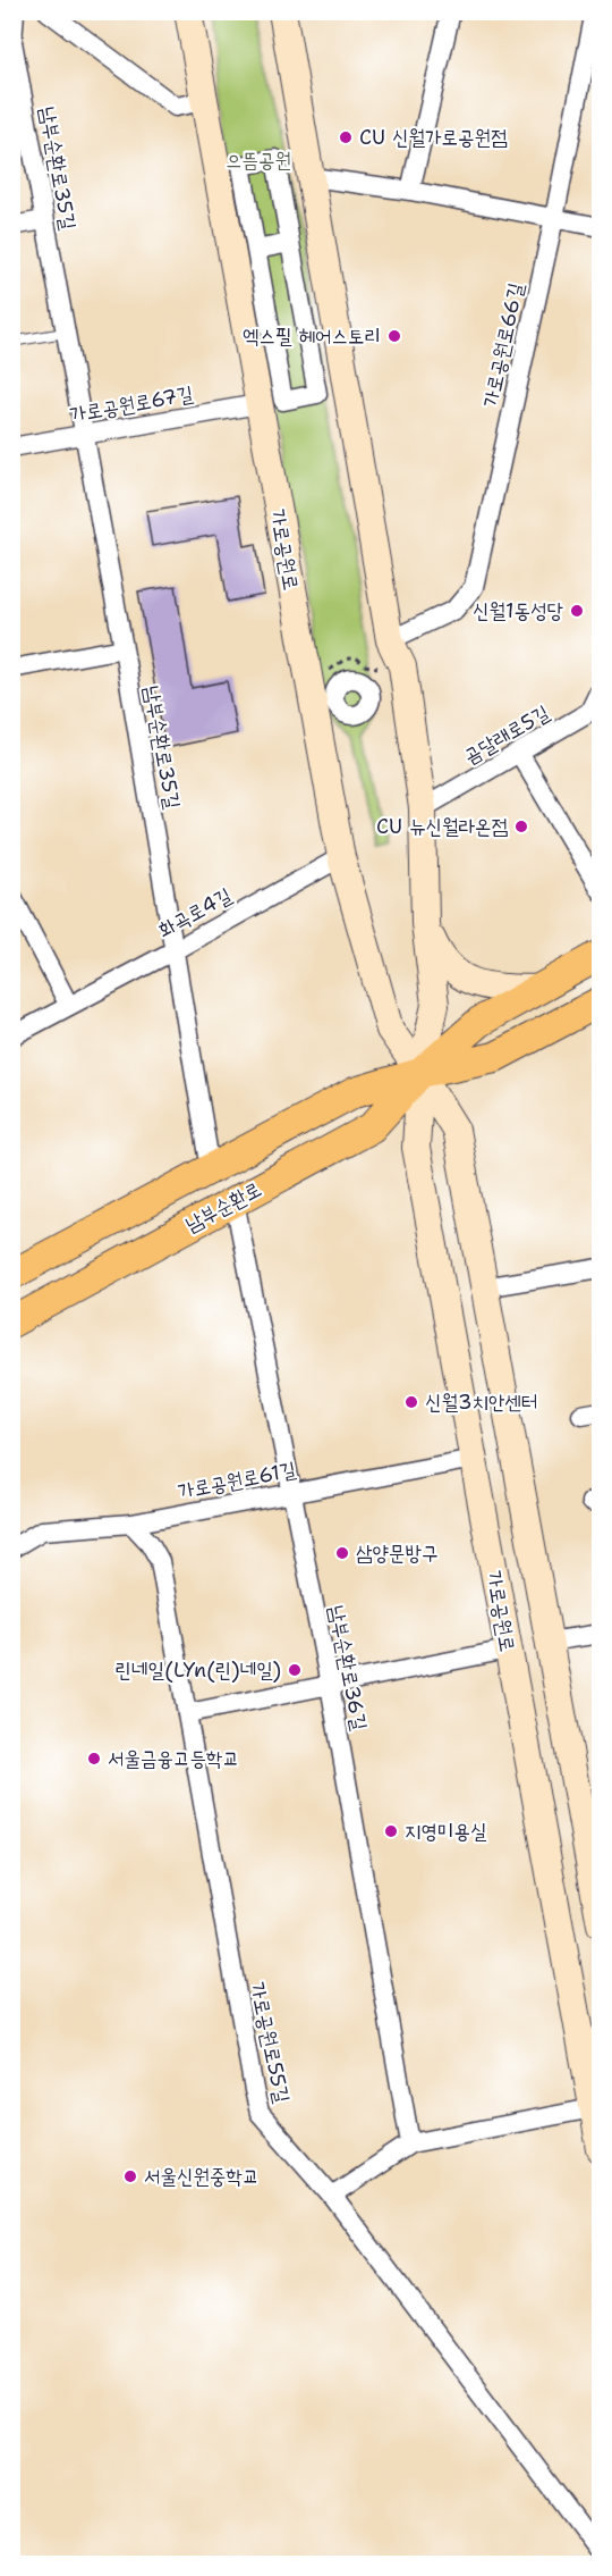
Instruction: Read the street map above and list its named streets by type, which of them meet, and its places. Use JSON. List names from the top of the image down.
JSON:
{
  "streets": {
    "main road": ["가로공원로", "남부순환로"],
    "street": [
      "남부순환로35길",
      "가로공원로66길",
      "가로공원로67길",
      "곰달래로5길",
      "화곡로4길",
      "가로공원로61길",
      "남부순환로36길",
      "가로공원로55길"
    ]
  },
  "crossings": [
    ["남부순환로35길", "가로공원로67길"],
    ["남부순환로35길", "화곡로4길"],
    ["남부순환로35길", "남부순환로"],
    ["가로공원로66길", "가로공원로"],
    ["가로공원로67길", "가로공원로"],
    ["가로공원로", "곰달래로5길"],
    ["가로공원로", "화곡로4길"],
    ["가로공원로", "남부순환로"],
    ["가로공원로", "가로공원로61길"],
    ["남부순환로", "남부순환로36길"],
    ["가로공원로61길", "남부순환로36길"],
    ["가로공원로61길", "가로공원로55길"]
  ],
  "parks": ["으뜸공원"],
  "places": [
    "CU 신월가로공원점",
    "엑스필 헤어스토리",
    "신월1동성당",
    "CU 뉴신월라온점",
    "신월3치안센터",
    "삼양문방구",
    "린네일(LYn(린)네일)",
    "서울금융고등학교",
    "지영미용실",
    "서울신원중학교"
  ]
}
